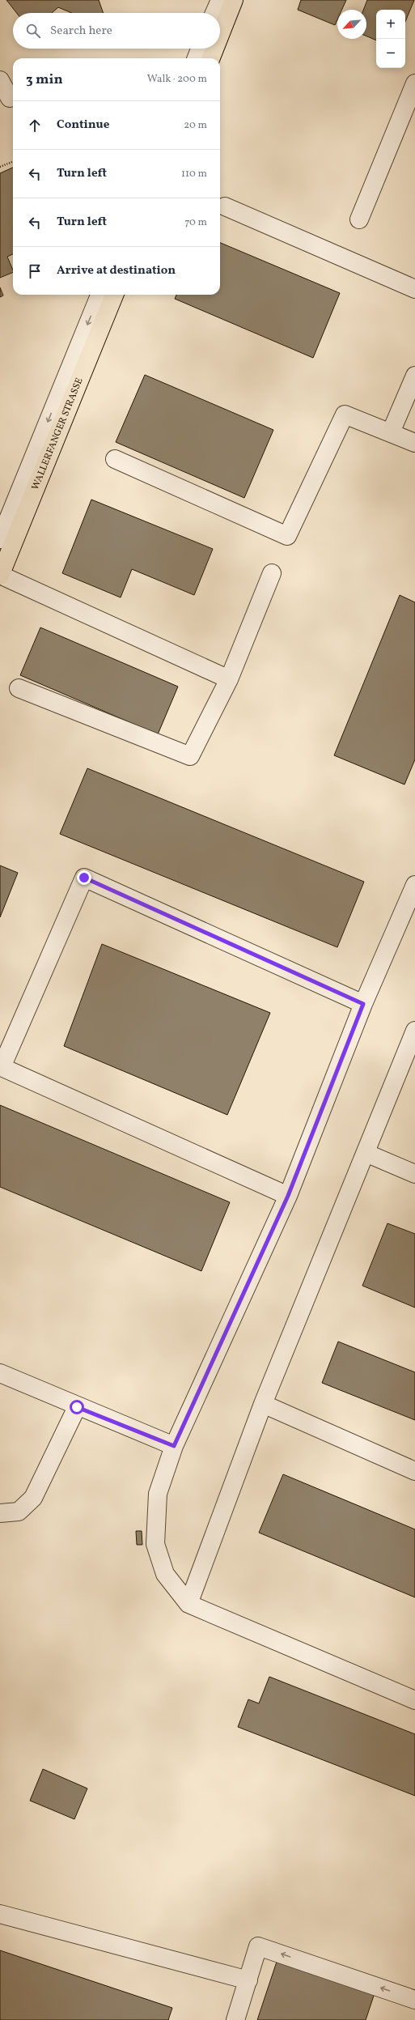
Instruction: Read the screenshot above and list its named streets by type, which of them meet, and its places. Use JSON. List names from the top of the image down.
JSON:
{
  "streets": {
    "main road": ["WALLERFANGER STRASSE"]
  },
  "north": "bottom left",
  "page": {
    "map_buttons": ["+", "−"],
    "search": "Search here",
    "heading": ["3 min", "Walk · 200 m"],
    "list": [
      ["Continue", "20 m"],
      ["Turn left", "110 m"],
      ["Turn left", "70 m"],
      "Arrive at destination"
    ]
  }
}
